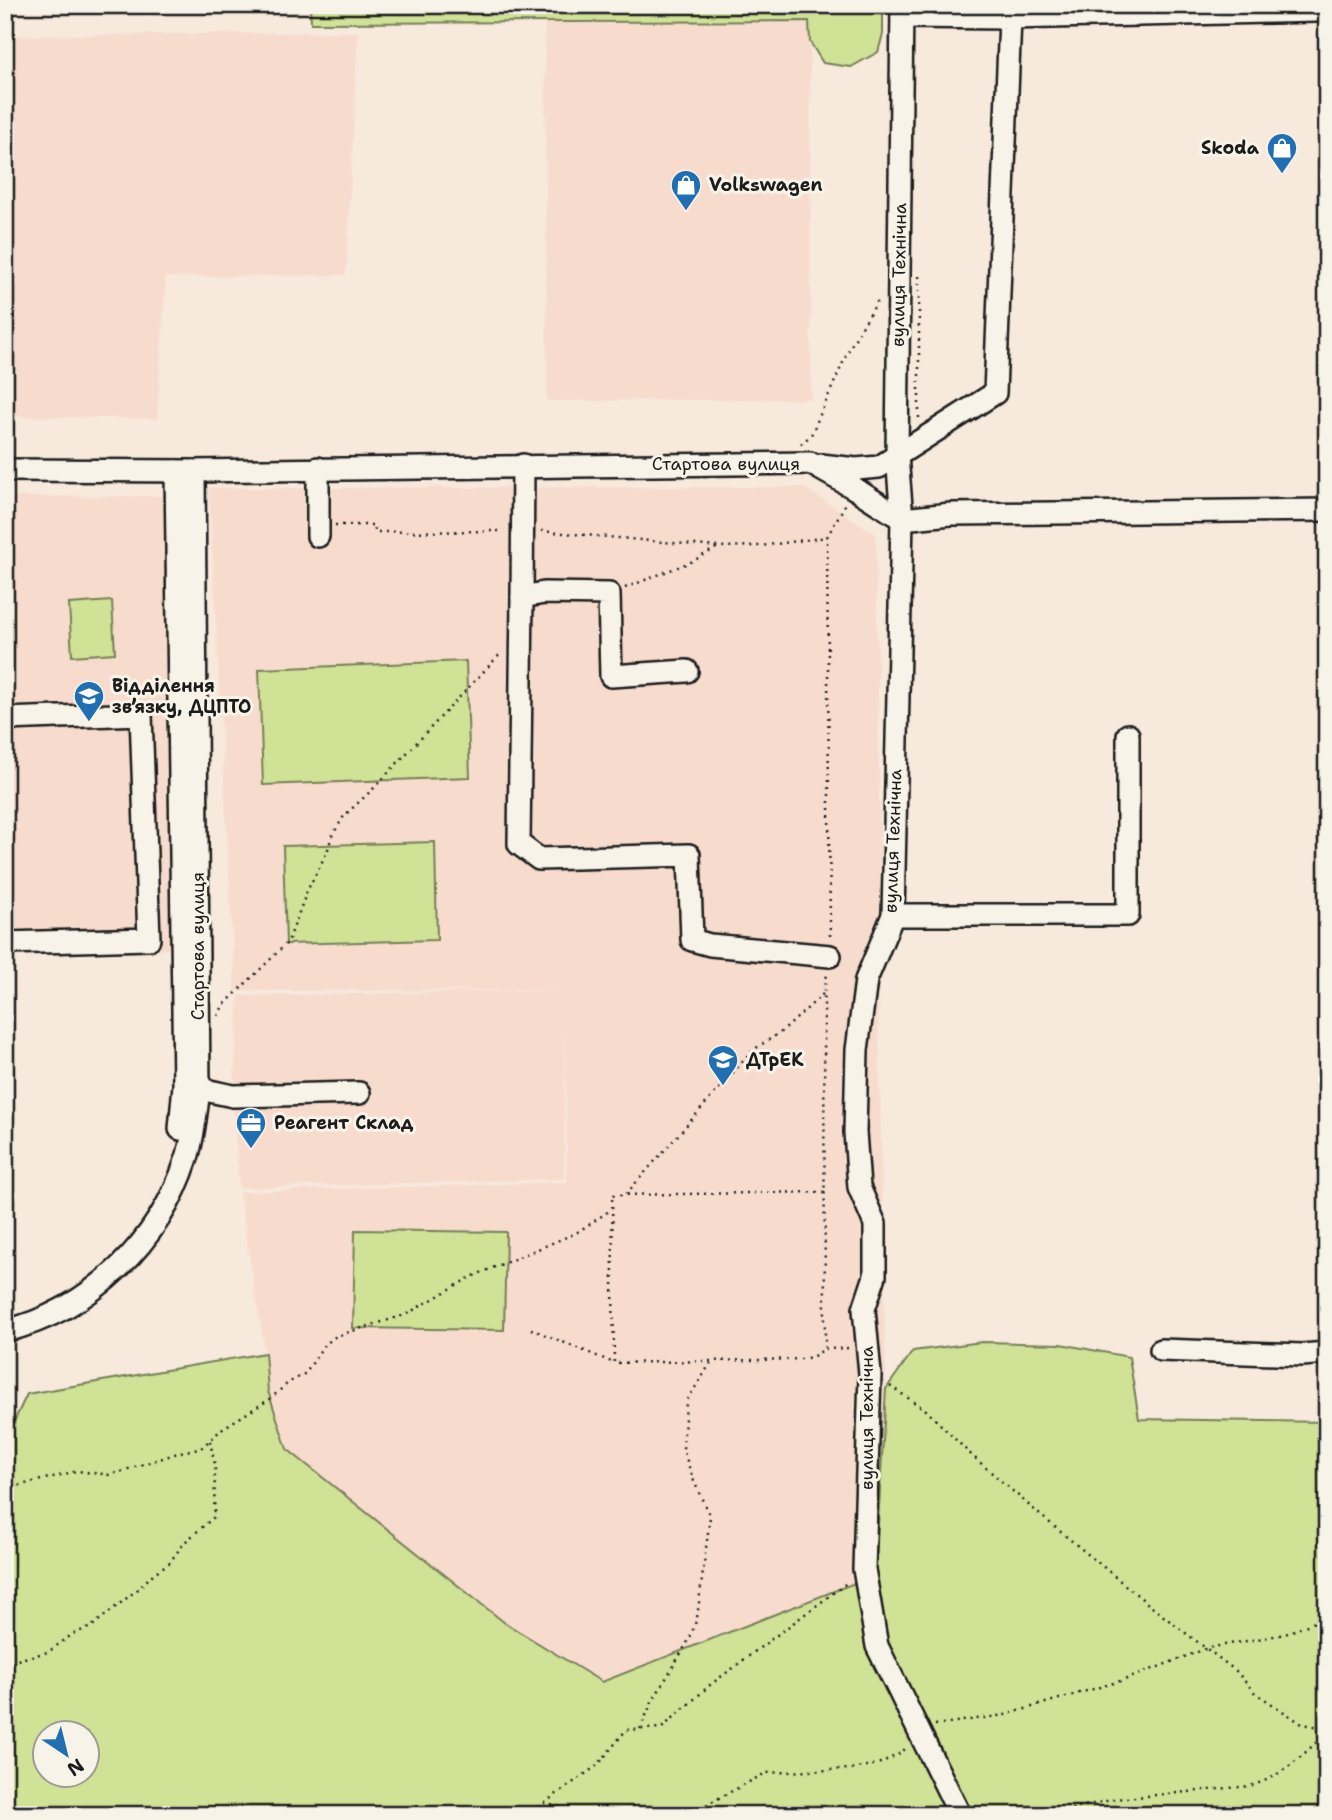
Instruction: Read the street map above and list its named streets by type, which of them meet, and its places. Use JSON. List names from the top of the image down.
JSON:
{
  "streets": {
    "street": ["вулиця Технічна", "Стартова вулиця"]
  },
  "crossings": [
    ["вулиця Технічна", "Стартова вулиця"]
  ],
  "places": {
    "shop": ["Skoda", "Volkswagen"],
    "school or university": ["Відділення зв’язку, ДЦПТО", "ДТрЕК"],
    "office": ["Реагент Склад"]
  },
  "north": "bottom right"
}
